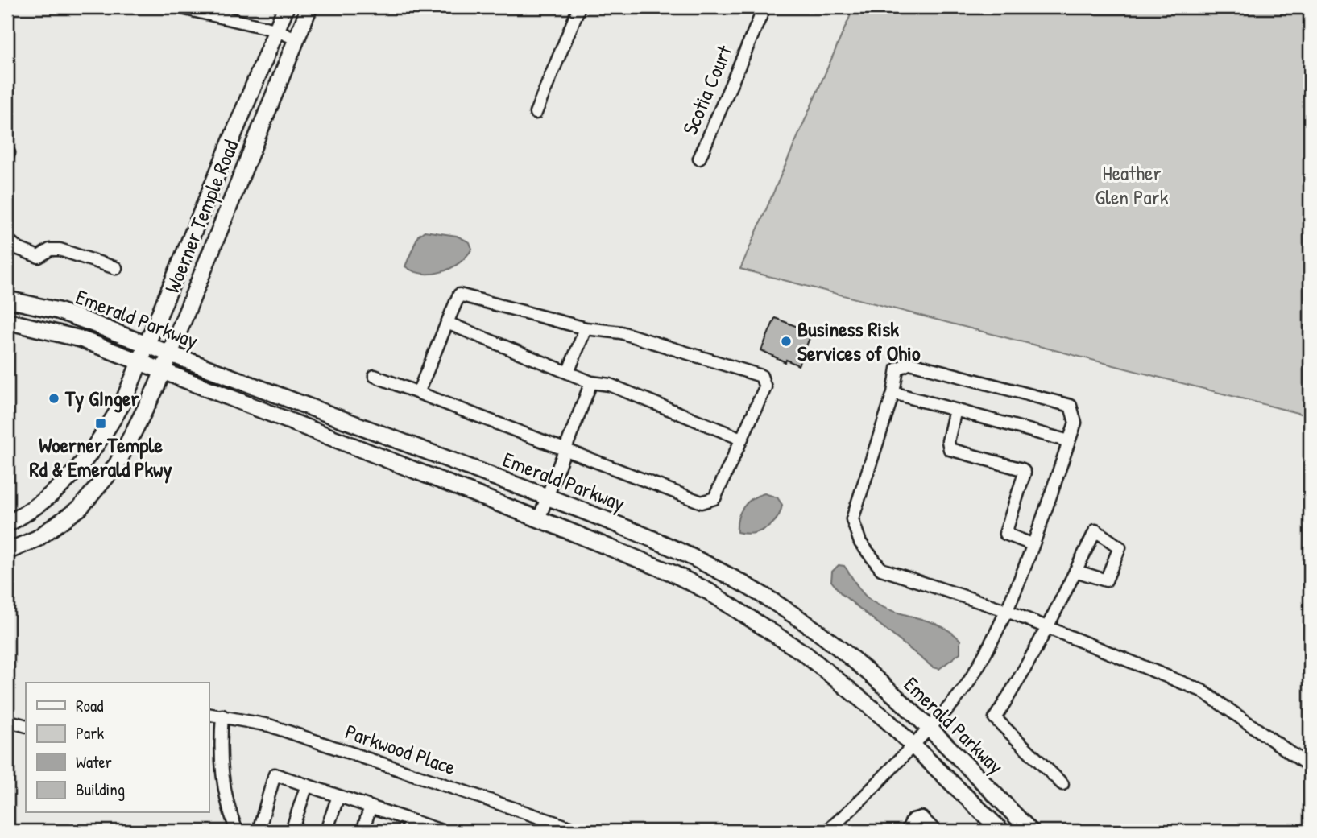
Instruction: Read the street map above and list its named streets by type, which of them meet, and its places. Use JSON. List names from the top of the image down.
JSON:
{
  "streets": {
    "main road": ["Woerner Temple Road", "Emerald Parkway"],
    "street": ["Scotia Court", "Parkwood Place"]
  },
  "crossings": [
    ["Woerner Temple Road", "Emerald Parkway"]
  ],
  "parks": ["Heather Glen Park"],
  "places": {
    "other": ["Business Risk Services of Ohio", "Ty GInger"],
    "transit": ["Woerner Temple Rd & Emerald Pkwy"]
  },
  "legend": [
    "Road",
    "Park",
    "Water",
    "Building"
  ]
}
